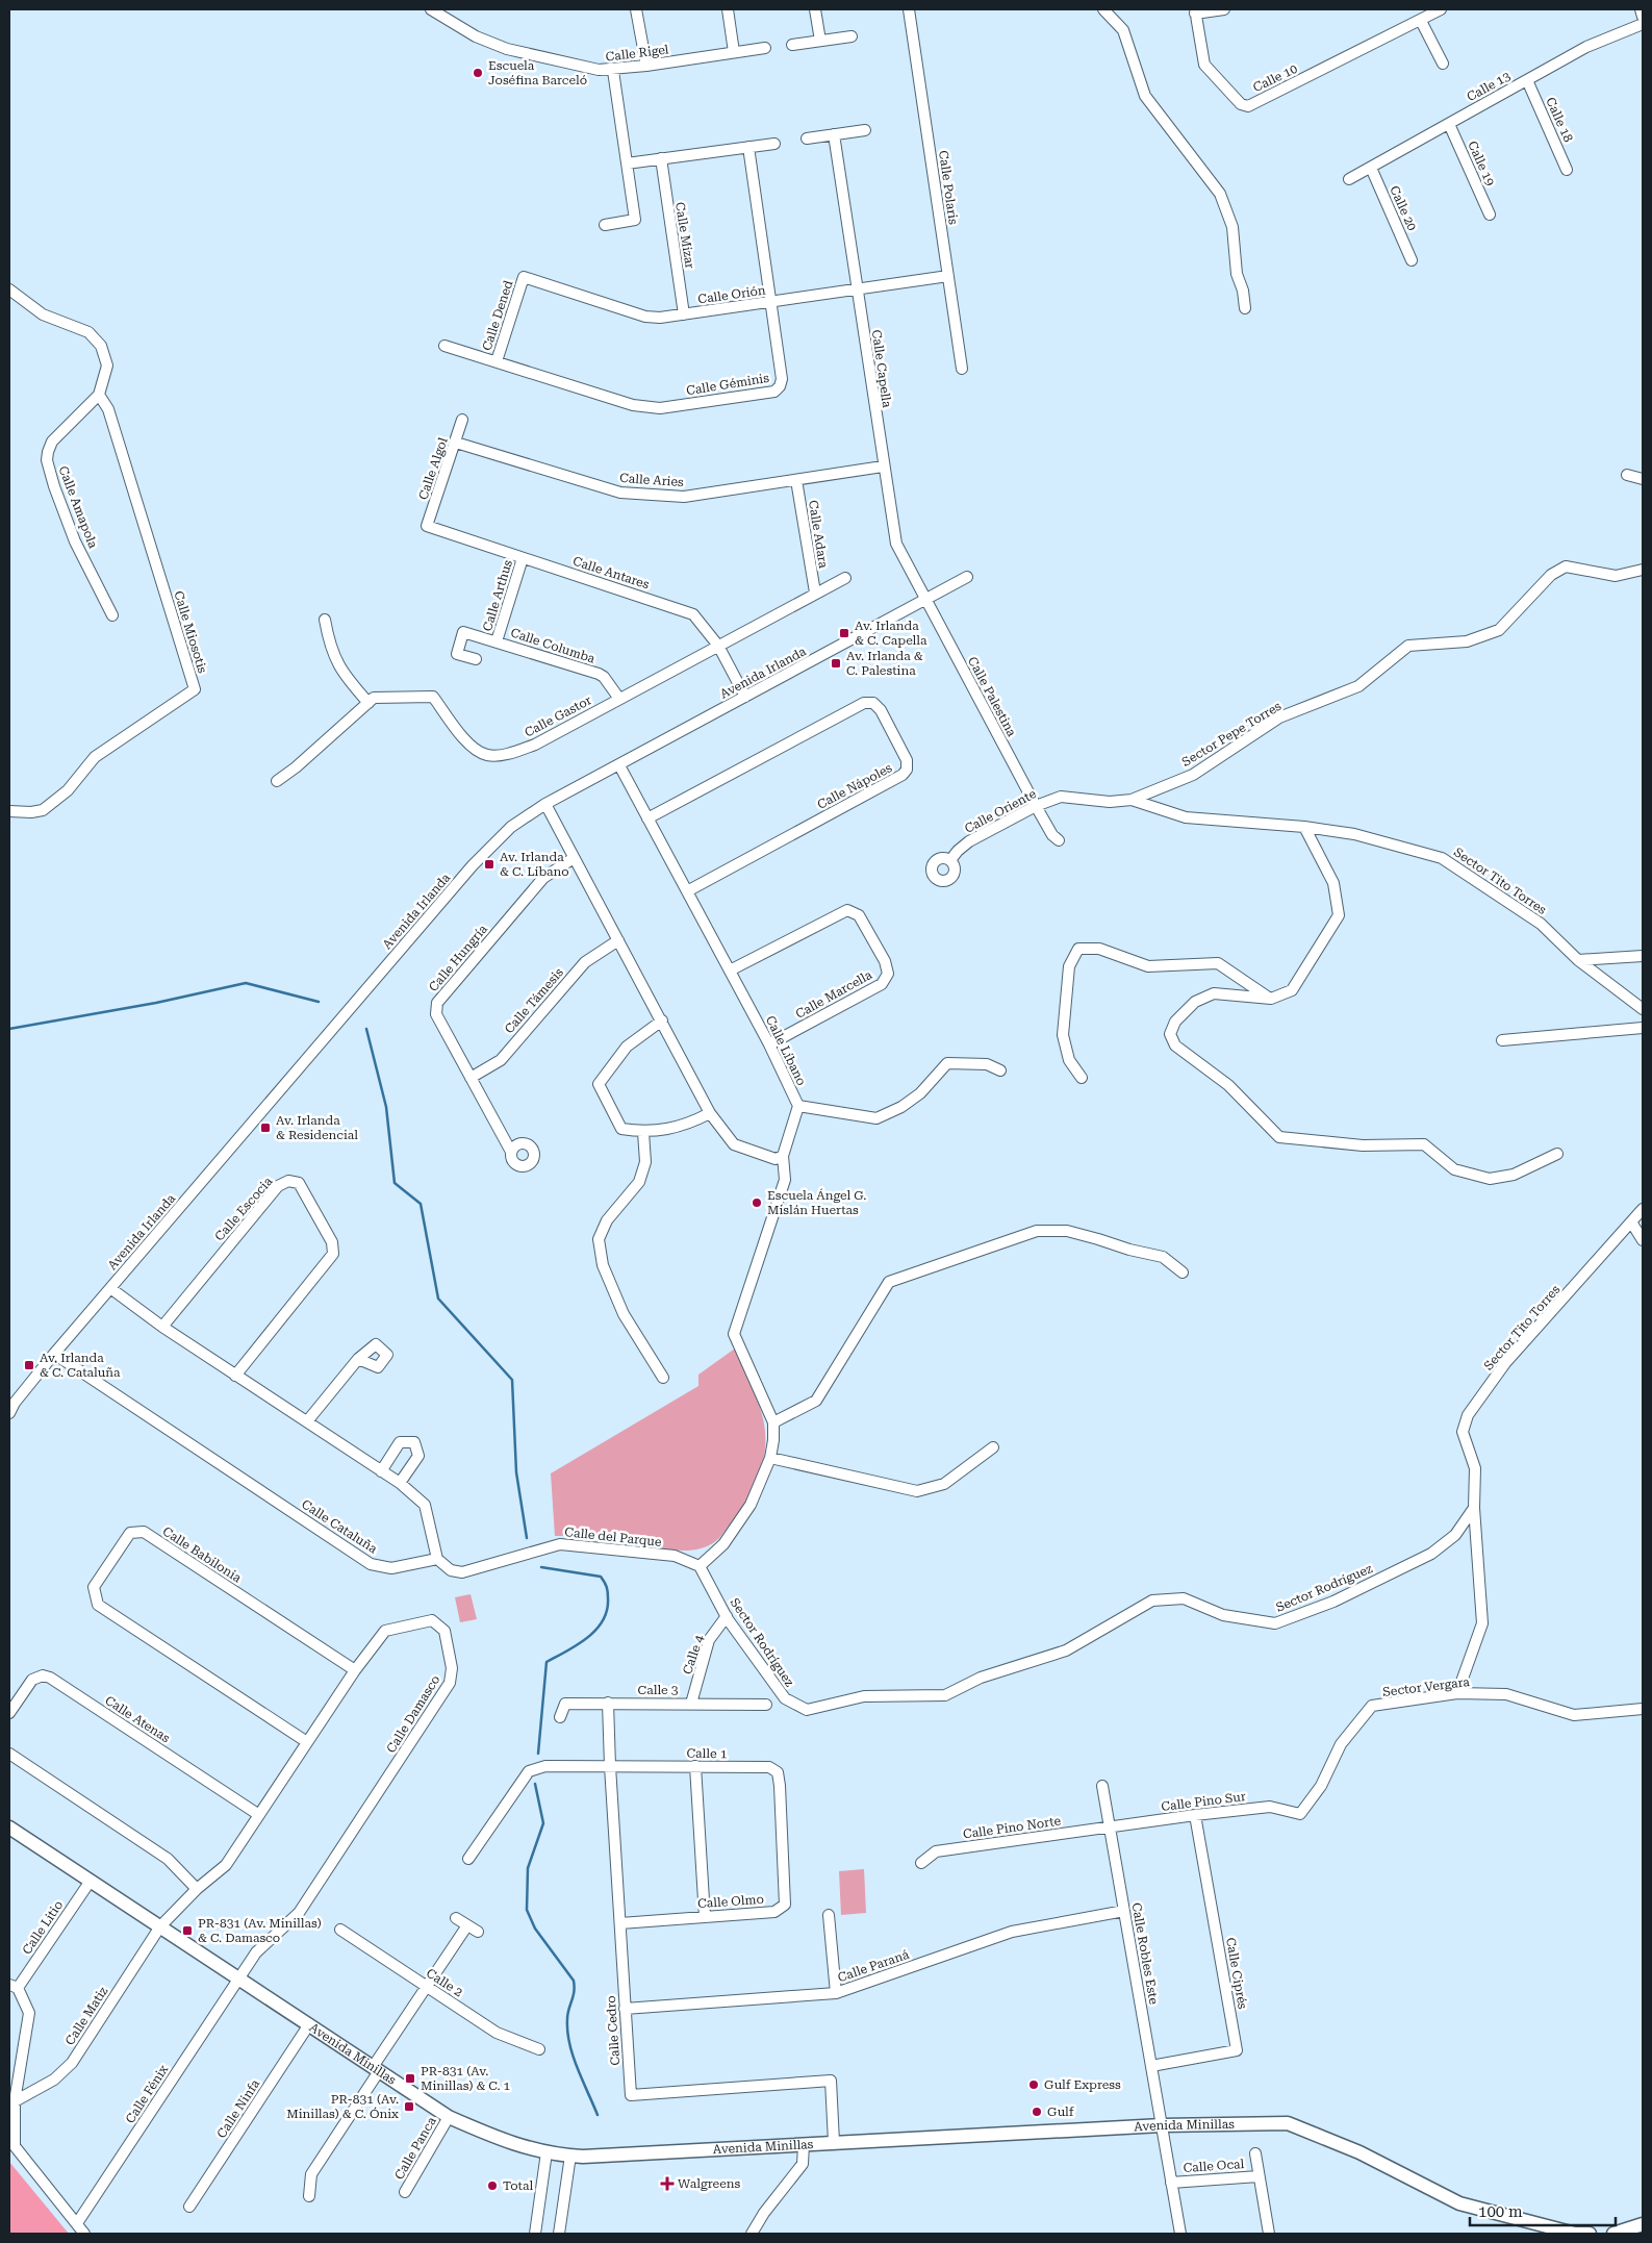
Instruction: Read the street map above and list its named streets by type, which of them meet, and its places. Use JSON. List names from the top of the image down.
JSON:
{
  "streets": {
    "street": [
      "Calle Rigel",
      "Calle 10",
      "Calle 13",
      "Calle 18",
      "Calle 19",
      "Calle Polaris",
      "Calle 20",
      "Calle Mizar",
      "Calle Orión",
      "Calle Dened",
      "Calle Capella",
      "Calle Géminis",
      "Calle Algol",
      "Calle Aries",
      "Calle Amapola",
      "Calle Adara",
      "Calle Antares",
      "Calle Arthus",
      "Calle Miosotis",
      "Calle Columba",
      "Avenida Irlanda",
      "Calle Palestina",
      "Calle Gastor",
      "Sector Pepe Torres",
      "Calle Nápoles",
      "Calle Oriente",
      "Sector Tito Torres",
      "Calle Hungría",
      "Calle Marcella",
      "Calle Támesis",
      "Calle Líbano",
      "Calle Escocia",
      "Calle Cataluña",
      "Calle del Parque",
      "Calle Babilonia",
      "Sector Rodríguez",
      "Calle 4",
      "Sector Vergara",
      "Calle 3",
      "Calle Damasco",
      "Calle Atenas",
      "Calle 1",
      "Calle Pino Sur",
      "Calle Pino Norte",
      "Calle Olmo",
      "Calle Litio",
      "Calle Robles Este",
      "Calle Paraná",
      "Calle Ciprés",
      "Calle 2",
      "Calle Matiz",
      "Calle Cedro",
      "Avenida Minillas",
      "Calle Fénix",
      "Calle Ninfa",
      "Calle Panca",
      "Calle Ocal"
    ]
  },
  "crossings": [
    ["Calle 13", "Calle 18"],
    ["Calle 13", "Calle 19"],
    ["Calle 13", "Calle 20"],
    ["Calle Polaris", "Calle Orión"],
    ["Calle Mizar", "Calle Orión"],
    ["Calle Orión", "Calle Dened"],
    ["Calle Orión", "Calle Capella"],
    ["Calle Orión", "Calle Géminis"],
    ["Calle Dened", "Calle Géminis"],
    ["Calle Capella", "Calle Aries"],
    ["Calle Capella", "Avenida Irlanda"],
    ["Calle Capella", "Calle Palestina"],
    ["Calle Algol", "Calle Aries"],
    ["Calle Algol", "Calle Antares"],
    ["Calle Aries", "Calle Adara"],
    ["Calle Amapola", "Calle Miosotis"],
    ["Calle Adara", "Calle Gastor"],
    ["Calle Antares", "Calle Arthus"],
    ["Calle Antares", "Avenida Irlanda"],
    ["Calle Antares", "Calle Gastor"],
    ["Calle Arthus", "Calle Columba"],
    ["Calle Columba", "Calle Gastor"],
    ["Avenida Irlanda", "Calle Palestina"],
    ["Avenida Irlanda", "Calle Líbano"],
    ["Avenida Irlanda", "Calle Cataluña"],
    ["Calle Palestina", "Calle Oriente"],
    ["Sector Pepe Torres", "Calle Oriente"],
    ["Sector Pepe Torres", "Sector Tito Torres"],
    ["Calle Nápoles", "Calle Líbano"],
    ["Calle Oriente", "Sector Tito Torres"],
    ["Sector Tito Torres", "Sector Rodríguez"],
    ["Sector Tito Torres", "Sector Vergara"],
    ["Calle Hungría", "Calle Támesis"],
    ["Calle Marcella", "Calle Líbano"],
    ["Calle Cataluña", "Calle del Parque"],
    ["Calle del Parque", "Sector Rodríguez"],
    ["Calle Babilonia", "Calle Damasco"],
    ["Sector Rodríguez", "Calle 4"],
    ["Calle 4", "Calle 3"],
    ["Sector Vergara", "Calle Pino Sur"],
    ["Calle 3", "Calle Cedro"],
    ["Calle Damasco", "Calle Atenas"],
    ["Calle Damasco", "Calle Matiz"],
    ["Calle Damasco", "Avenida Minillas"],
    ["Calle Damasco", "Calle Fénix"],
    ["Calle 1", "Calle Olmo"],
    ["Calle 1", "Calle Cedro"],
    ["Calle Pino Sur", "Calle Pino Norte"],
    ["Calle Pino Sur", "Calle Robles Este"],
    ["Calle Pino Sur", "Calle Ciprés"],
    ["Calle Pino Norte", "Calle Robles Este"],
    ["Calle Olmo", "Calle Cedro"],
    ["Calle Litio", "Avenida Minillas"],
    ["Calle Robles Este", "Calle Paraná"],
    ["Calle Robles Este", "Calle Ciprés"],
    ["Calle Robles Este", "Avenida Minillas"],
    ["Calle Robles Este", "Calle Ocal"],
    ["Calle Paraná", "Calle Cedro"],
    ["Calle Matiz", "Avenida Minillas"],
    ["Calle Cedro", "Avenida Minillas"],
    ["Avenida Minillas", "Calle Fénix"],
    ["Avenida Minillas", "Calle Ninfa"],
    ["Avenida Minillas", "Calle Panca"]
  ],
  "places": {
    "other": [
      "Escuela Joséfina Barceló",
      "Escuela Ángel G. Mislán Huertas",
      "Gulf Express",
      "Gulf",
      "Total"
    ],
    "transit": [
      "Av. Irlanda & C. Capella",
      "Av. Irlanda & C. Palestina",
      "Av. Irlanda & C. Líbano",
      "Av. Irlanda & Residencial",
      "Av. Irlanda & C. Cataluña",
      "PR-831 (Av. Minillas) & C. Damasco",
      "PR-831 (Av. Minillas) & C. 1",
      "PR-831 (Av. Minillas) & C. Ónix"
    ],
    "health": ["Walgreens"]
  },
  "scale_bar": "100 m"
}
